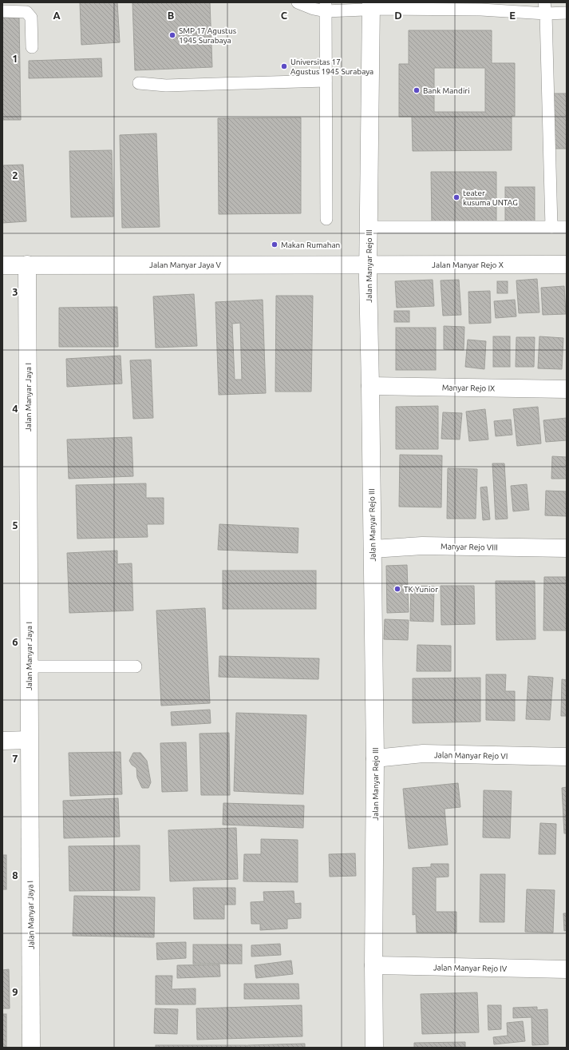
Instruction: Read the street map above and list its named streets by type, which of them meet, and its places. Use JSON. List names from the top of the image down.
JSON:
{
  "streets": {
    "street": [
      "Jalan Manyar Jaya V",
      "Jalan Manyar Rejo X",
      "Jalan Manyar Rejo III",
      "Manyar Rejo IX",
      "Jalan Manyar Jaya I",
      "Manyar Rejo VIII",
      "Jalan Manyar Rejo VI",
      "Jalan Manyar Rejo IV"
    ]
  },
  "crossings": [
    ["Jalan Manyar Jaya V", "Jalan Manyar Rejo X"],
    ["Jalan Manyar Jaya V", "Jalan Manyar Rejo III"],
    ["Jalan Manyar Jaya V", "Jalan Manyar Jaya I"],
    ["Jalan Manyar Rejo X", "Jalan Manyar Rejo III"],
    ["Jalan Manyar Rejo III", "Manyar Rejo IX"],
    ["Jalan Manyar Rejo III", "Manyar Rejo VIII"],
    ["Jalan Manyar Rejo III", "Jalan Manyar Rejo VI"],
    ["Jalan Manyar Rejo III", "Jalan Manyar Rejo IV"]
  ],
  "places": [
    "SMP 17 Agustus 1945 Surabaya",
    "Universitas 17 Agustus 1945 Surabaya",
    "Bank Mandiri",
    "teater kusuma UNTAG",
    "Makan Rumahan",
    "TK Yunior"
  ],
  "grid": {
    "columns": [
      "A",
      "B",
      "C",
      "D",
      "E"
    ],
    "rows": [
      "1",
      "2",
      "3",
      "4",
      "5",
      "6",
      "7",
      "8",
      "9"
    ]
  }
}
